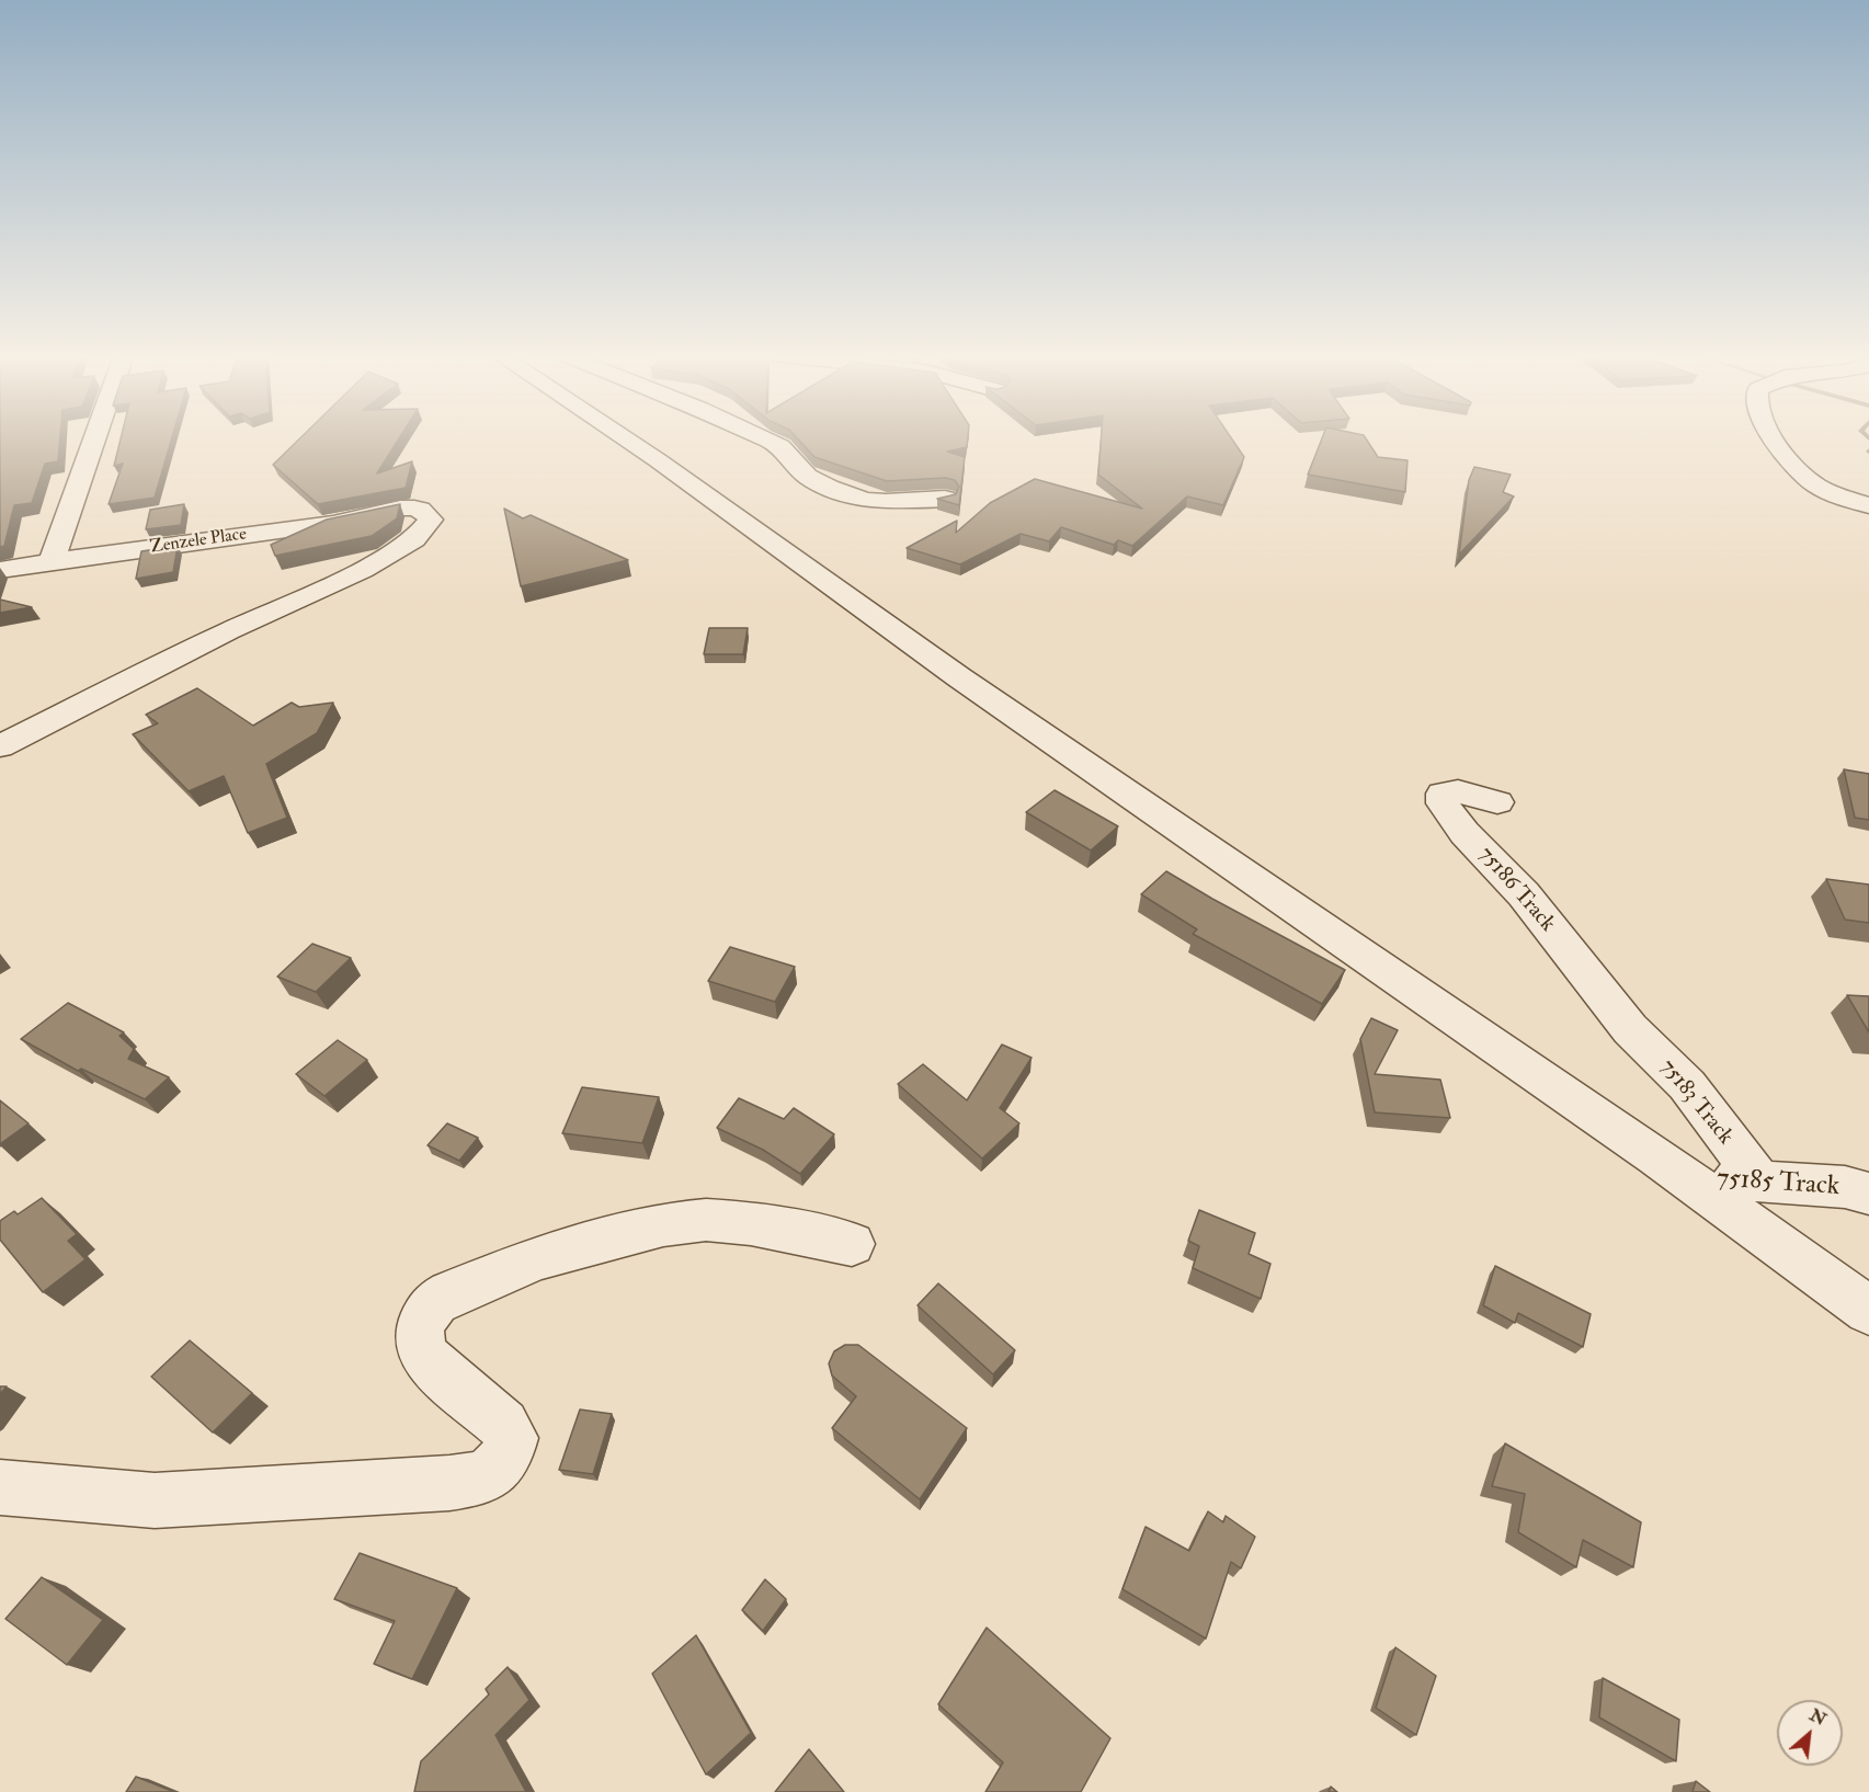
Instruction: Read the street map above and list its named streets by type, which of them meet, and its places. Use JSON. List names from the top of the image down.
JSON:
{
  "streets": {
    "street": [
      "Zenzele Place",
      "75186 Track",
      "75183 Track",
      "75185 Track"
    ]
  },
  "crossings": [
    ["75186 Track", "75183 Track"],
    ["75183 Track", "75185 Track"]
  ],
  "north": "top right"
}
